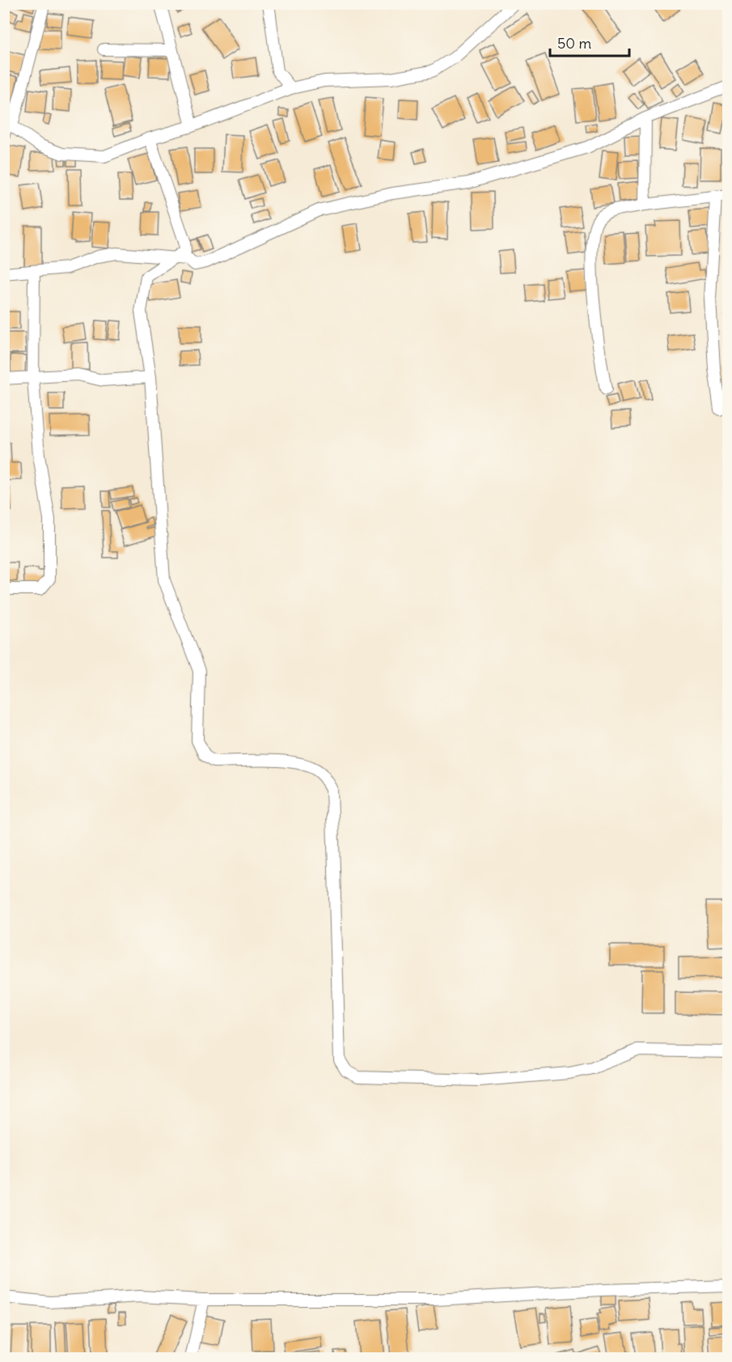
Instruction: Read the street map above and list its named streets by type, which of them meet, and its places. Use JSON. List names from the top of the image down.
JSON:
{
  "scale_bar": "50 m"
}
